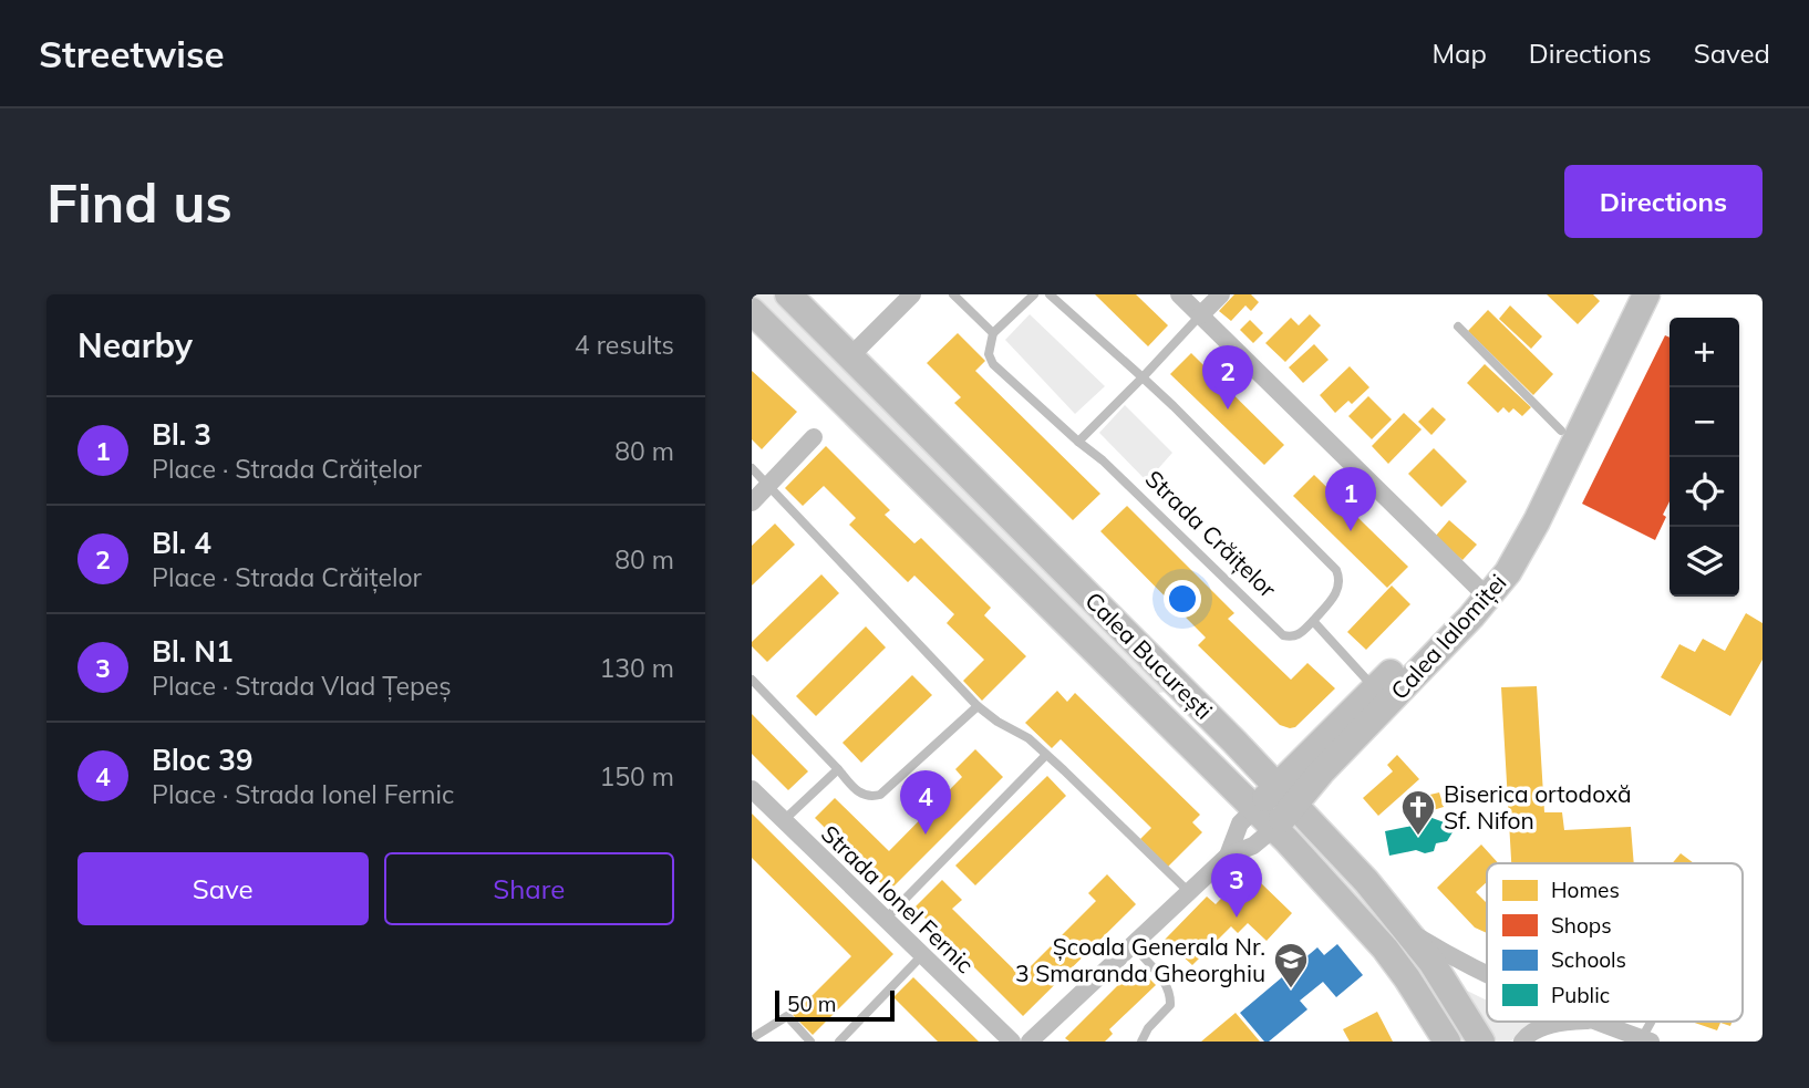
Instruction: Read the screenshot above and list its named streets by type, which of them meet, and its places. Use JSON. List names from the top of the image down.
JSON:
{
  "streets": {
    "main road": ["Calea Ialomiței", "Calea București"],
    "street": ["Strada Ionel Fernic"],
    "lane": ["Strada Crăițelor"]
  },
  "crossings": [
    ["Calea Ialomiței", "Calea București"]
  ],
  "places": {
    "church": ["Biserica ortodoxă Sf. Nifon"],
    "school or university": ["Școala Generala Nr. 3 Smaranda Gheorghiu"]
  },
  "legend": [
    "Homes",
    "Shops",
    "Schools",
    "Public"
  ],
  "scale_bar": "50 m",
  "page": {
    "header": "Streetwise",
    "nav": ["Map", "Directions", "Saved"],
    "buttons": [
      "Directions",
      ["Save", "Share"]
    ],
    "title": "Find us",
    "heading": ["Nearby", "4 results"],
    "map_buttons": ["+", "−"],
    "pins": [
      "2",
      "1",
      "4",
      "3"
    ],
    "list": [
      {
        "mark": "1",
        "name": "Bl. 3",
        "note": "Place · Strada Crăițelor",
        "value": "80 m"
      },
      {
        "mark": "2",
        "name": "Bl. 4",
        "note": "Place · Strada Crăițelor",
        "value": "80 m"
      },
      {
        "mark": "3",
        "name": "Bl. N1",
        "note": "Place · Strada Vlad Țepeș",
        "value": "130 m"
      },
      {
        "mark": "4",
        "name": "Bloc 39",
        "note": "Place · Strada Ionel Fernic",
        "value": "150 m"
      }
    ],
    "scale": "50 m"
  }
}
